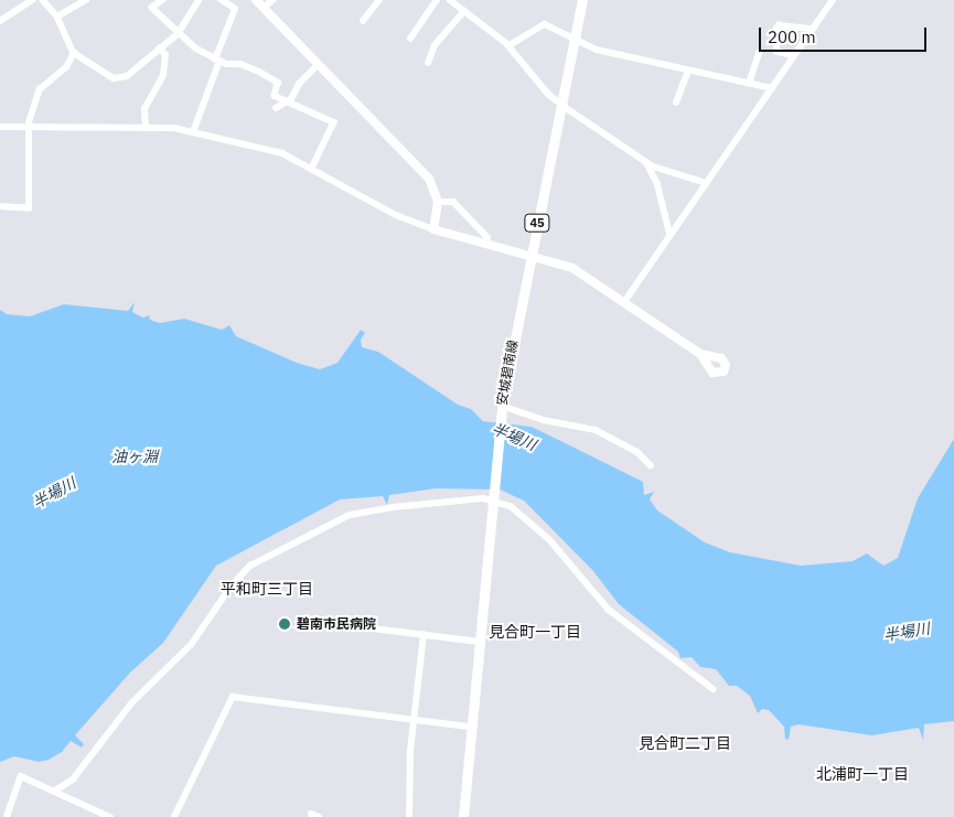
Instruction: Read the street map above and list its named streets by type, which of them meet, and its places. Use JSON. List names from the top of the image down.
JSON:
{
  "streets": {
    "main road": ["45", "安城碧南線"]
  },
  "districts": [
    "平和町三丁目",
    "見合町一丁目",
    "見合町二丁目",
    "北浦町一丁目"
  ],
  "water": ["半場川", "油ヶ淵"],
  "places": ["碧南市民病院"],
  "scale_bar": "200 m"
}
